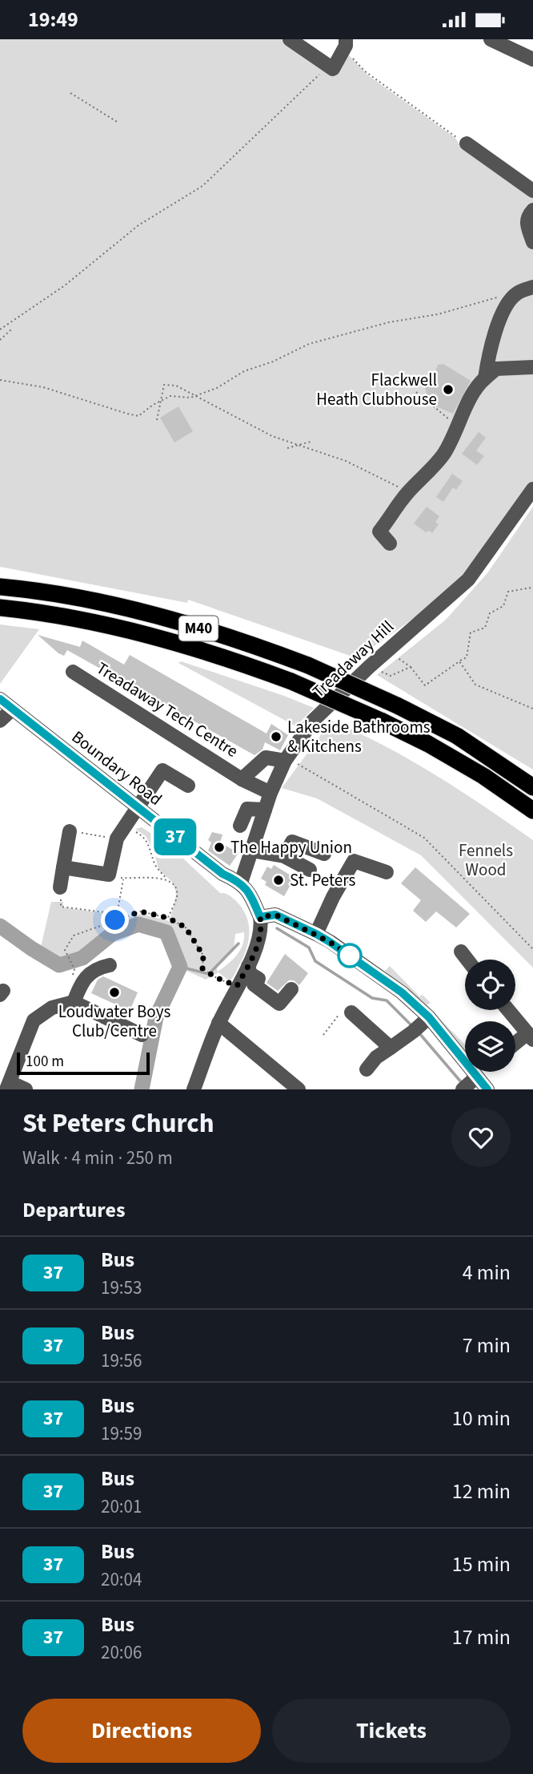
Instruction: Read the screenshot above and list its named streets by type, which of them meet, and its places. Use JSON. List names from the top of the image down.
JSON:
{
  "streets": {
    "highway": ["M40"],
    "street": ["Treadaway Hill", "Treadaway Tech Centre", "Boundary Road"]
  },
  "crossings": [
    ["Treadaway Hill", "Treadaway Tech Centre"],
    ["Treadaway Hill", "Boundary Road"]
  ],
  "parks": ["Fennels Wood"],
  "places": [
    "Flackwell Heath Clubhouse",
    "Lakeside Bathrooms & Kitchens",
    "The Happy Union",
    "St. Peters",
    "Loudwater Boys Club/Centre"
  ],
  "lines": ["bus line 37"],
  "scale_bar": "100 m",
  "page": {
    "status": "19:49",
    "on_map": "37",
    "scale": "100 m",
    "heading": [
      ["St Peters Church", "Walk · 4 min · 250 m"],
      "Departures"
    ],
    "list": [
      {
        "mark": "37",
        "name": "Bus",
        "note": "19:53",
        "value": "4 min"
      },
      {
        "mark": "37",
        "name": "Bus",
        "note": "19:56",
        "value": "7 min"
      },
      {
        "mark": "37",
        "name": "Bus",
        "note": "19:59",
        "value": "10 min"
      },
      {
        "mark": "37",
        "name": "Bus",
        "note": "20:01",
        "value": "12 min"
      },
      {
        "mark": "37",
        "name": "Bus",
        "note": "20:04",
        "value": "15 min"
      },
      {
        "mark": "37",
        "name": "Bus",
        "note": "20:06",
        "value": "17 min"
      }
    ],
    "buttons": ["Directions", "Tickets"]
  }
}
